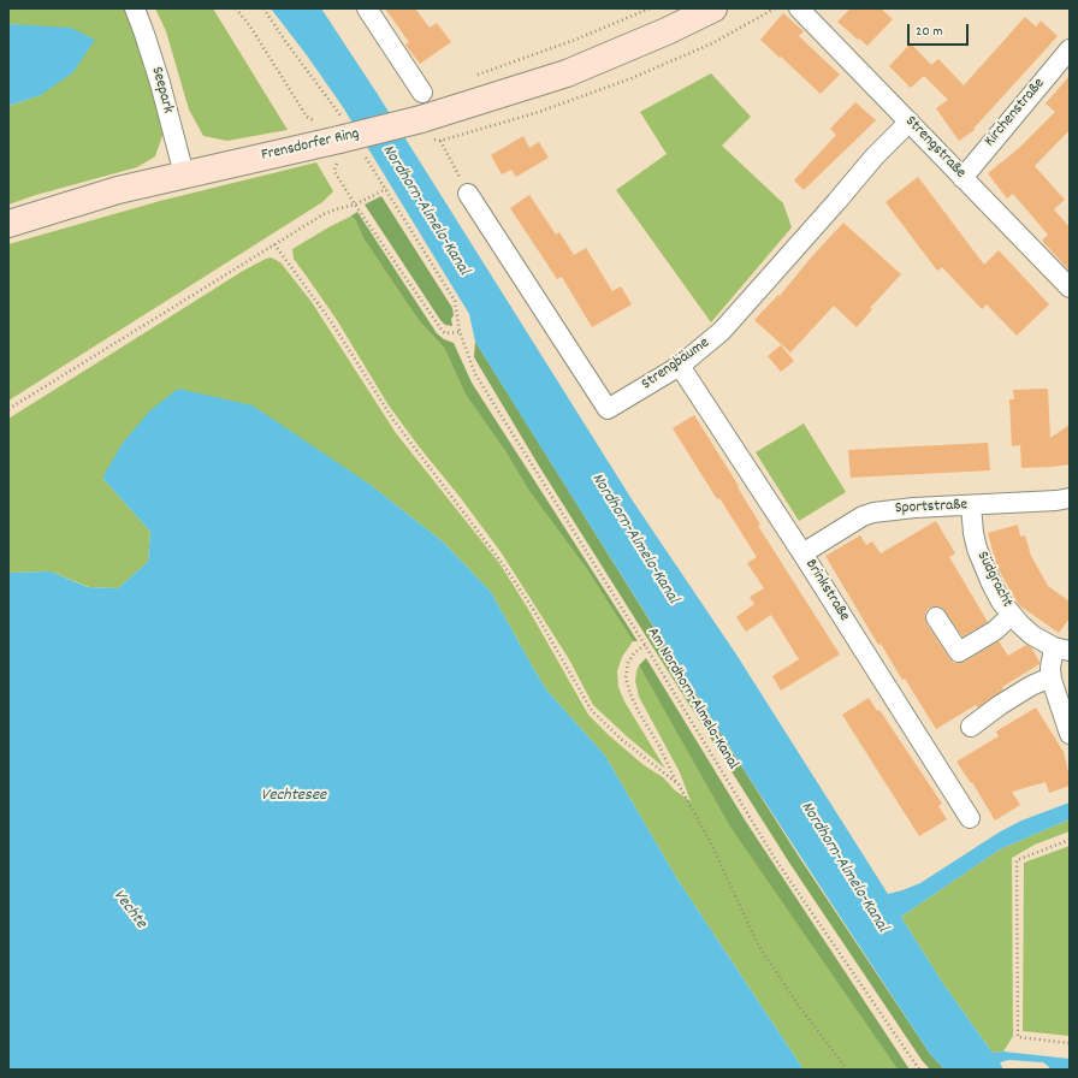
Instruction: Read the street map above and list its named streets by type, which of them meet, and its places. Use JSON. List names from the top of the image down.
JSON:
{
  "streets": {
    "street": [
      "Seepark",
      "Kirchenstraße",
      "Frensdorfer Ring",
      "Strengstraße",
      "Strengbäume",
      "Sportstraße",
      "Südgracht",
      "Brinkstraße"
    ],
    "path": ["Am Nordhorn-Almelo-Kanal"]
  },
  "crossings": [
    ["Seepark", "Frensdorfer Ring"],
    ["Kirchenstraße", "Strengstraße"],
    ["Strengstraße", "Strengbäume"],
    ["Strengbäume", "Brinkstraße"],
    ["Sportstraße", "Südgracht"],
    ["Sportstraße", "Brinkstraße"]
  ],
  "water": ["Nordhorn-Almelo-Kanal", "Vechtesee", "Vechte"],
  "scale_bar": "20 m"
}
